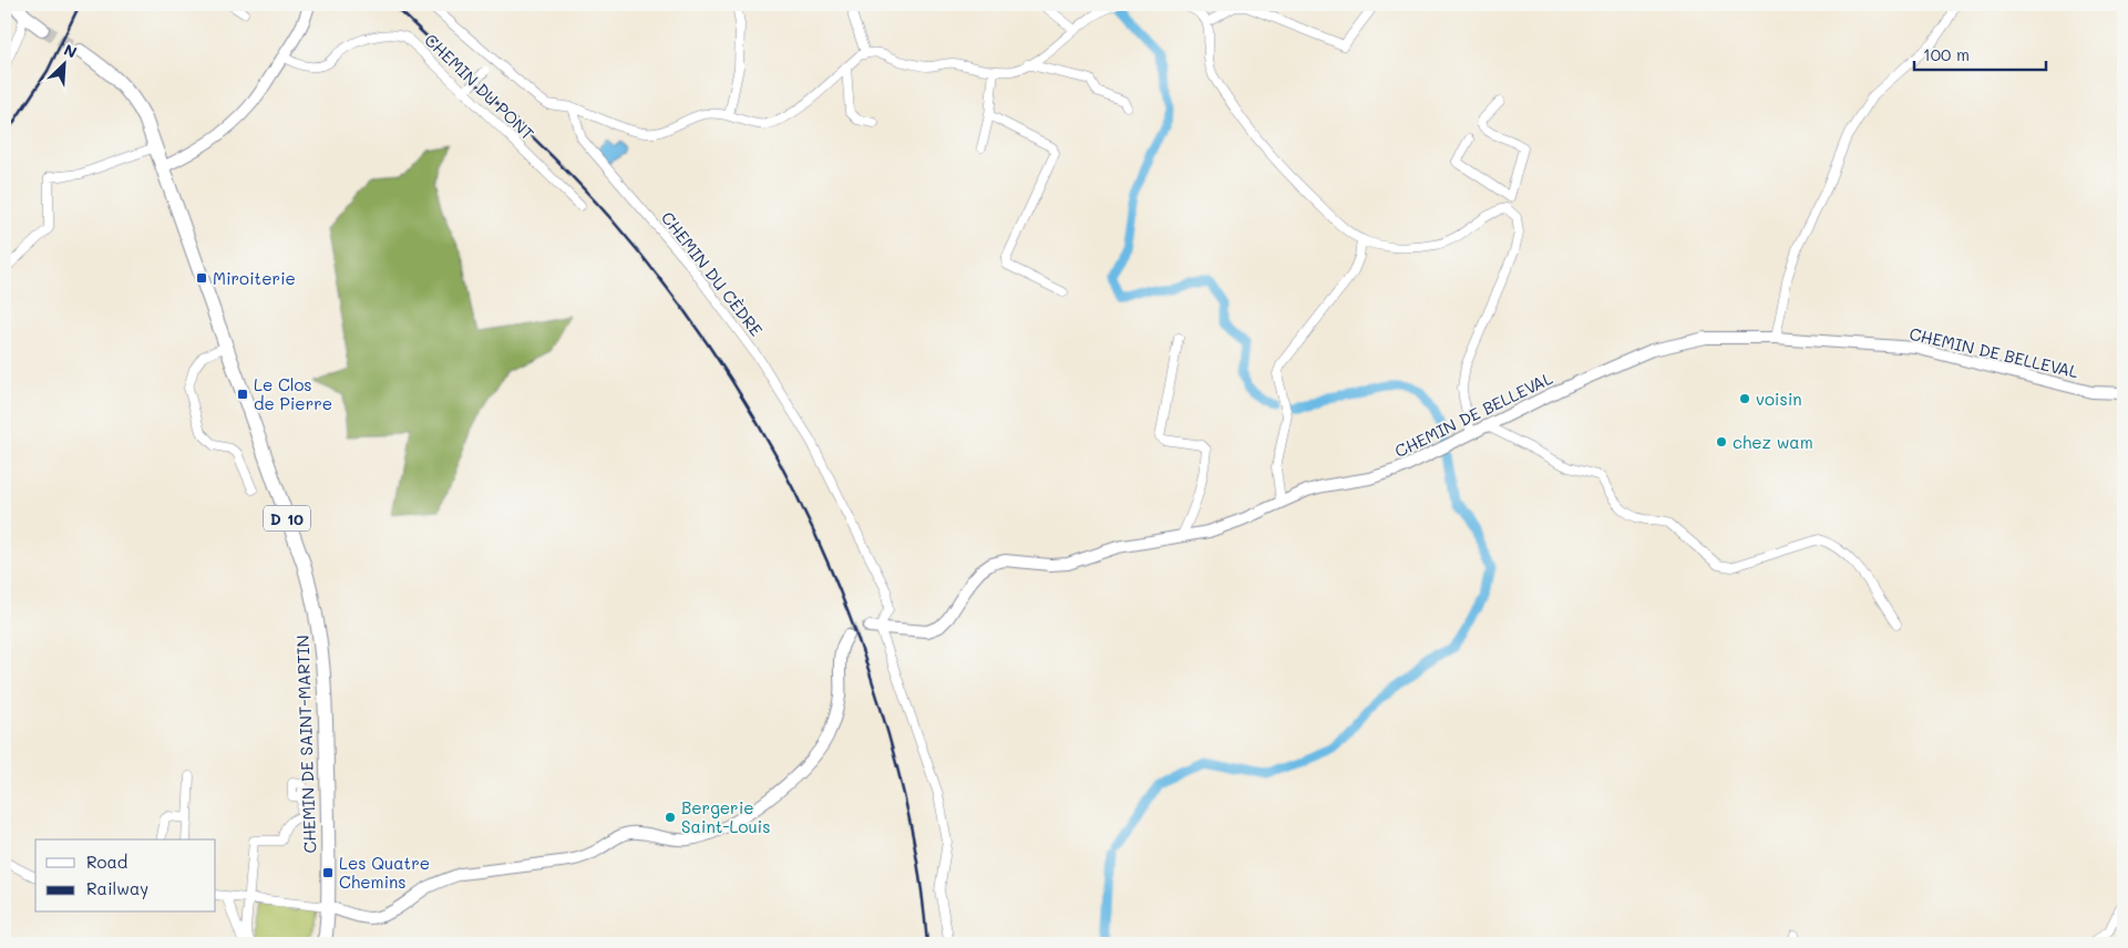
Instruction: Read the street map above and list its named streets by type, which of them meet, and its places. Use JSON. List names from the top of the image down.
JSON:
{
  "streets": {
    "main road": ["D 10", "CHEMIN DE SAINT-MARTIN"],
    "street": ["CHEMIN DU PONT", "CHEMIN DU CÈDRE", "CHEMIN DE BELLEVAL"]
  },
  "crossings": [
    ["CHEMIN DU CÈDRE", "CHEMIN DE BELLEVAL"],
    ["D 10", "CHEMIN DE SAINT-MARTIN"]
  ],
  "places": {
    "transit": ["Miroiterie", "Le Clos de Pierre", "Les Quatre Chemins"],
    "other": ["voisin", "chez wam", "Bergerie Saint-Louis"]
  },
  "legend": ["Road", "Railway"],
  "scale_bar": "100 m",
  "north": "top right"
}
